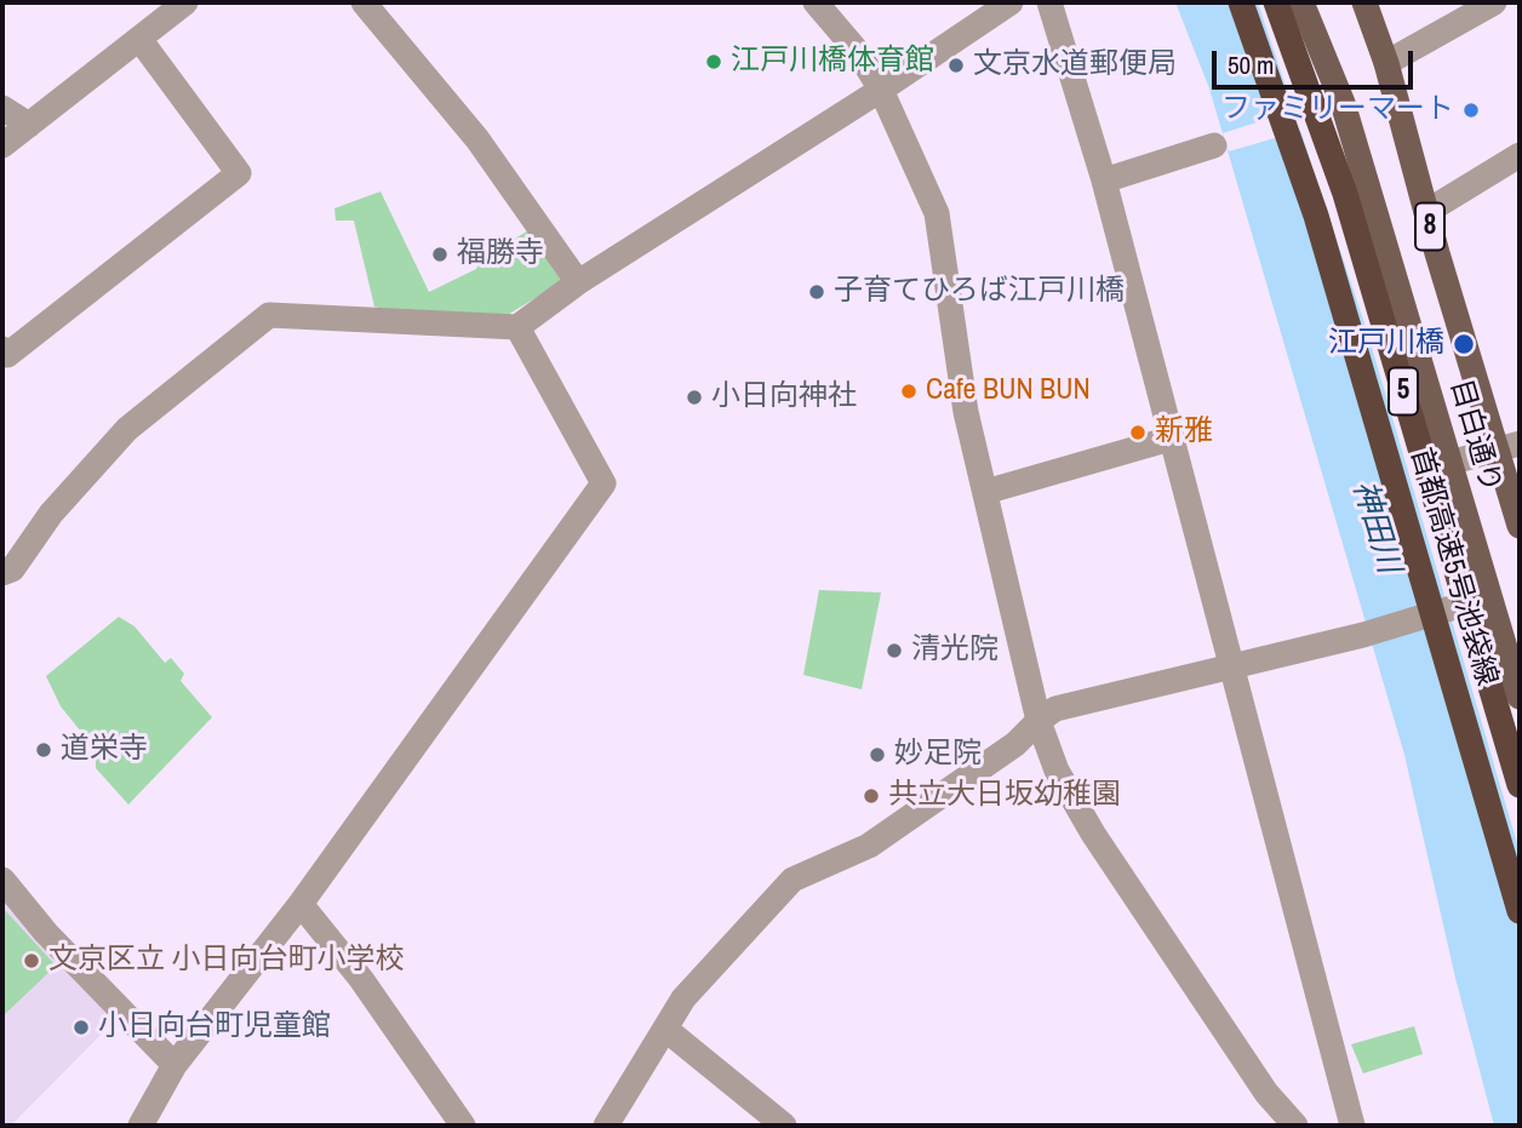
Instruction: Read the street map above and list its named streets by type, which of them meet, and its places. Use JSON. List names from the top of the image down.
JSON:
{
  "streets": {
    "highway": ["5", "首都高速5号池袋線"],
    "main road": ["8", "目白通り"]
  },
  "water": ["神田川"],
  "places": [
    "江戸川橋体育館",
    "文京水道郵便局",
    "ファミリーマート",
    "福勝寺",
    "子育てひろば江戸川橋",
    "江戸川橋",
    "Cafe BUN BUN",
    "小日向神社",
    "新雅",
    "清光院",
    "道栄寺",
    "妙足院",
    "共立大日坂幼稚園",
    "文京区立 小日向台町小学校",
    "小日向台町児童館"
  ],
  "scale_bar": "50 m"
}
